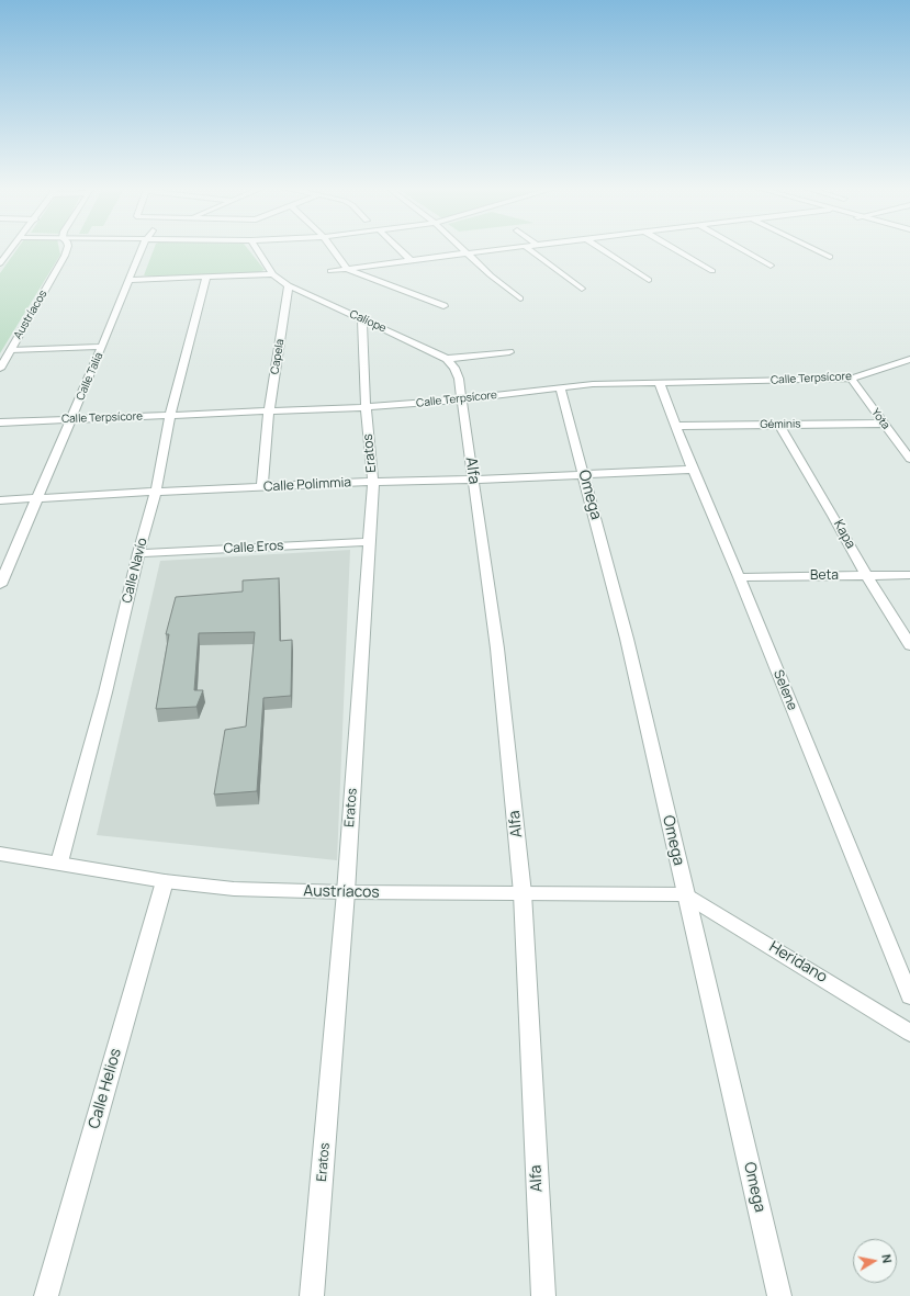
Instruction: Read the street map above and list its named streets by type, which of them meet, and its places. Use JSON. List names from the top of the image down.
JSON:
{
  "streets": {
    "street": [
      "Austríacos",
      "Calíope",
      "Capela",
      "Calle Talía",
      "Calle Terpsícore",
      "Yota",
      "Géminis",
      "Eratos",
      "Alfa",
      "Calle Polimmia",
      "Omega",
      "Kapa",
      "Calle Eros",
      "Calle Navío",
      "Beta",
      "Selene",
      "Heridano",
      "Calle Helios"
    ]
  },
  "crossings": [
    ["Austríacos", "Eratos"],
    ["Austríacos", "Alfa"],
    ["Austríacos", "Omega"],
    ["Austríacos", "Calle Navío"],
    ["Austríacos", "Heridano"],
    ["Austríacos", "Calle Helios"],
    ["Calíope", "Capela"],
    ["Calíope", "Eratos"],
    ["Calíope", "Alfa"],
    ["Capela", "Calle Terpsícore"],
    ["Capela", "Calle Polimmia"],
    ["Calle Talía", "Calle Terpsícore"],
    ["Calle Talía", "Calle Polimmia"],
    ["Calle Terpsícore", "Yota"],
    ["Calle Terpsícore", "Eratos"],
    ["Calle Terpsícore", "Alfa"],
    ["Calle Terpsícore", "Omega"],
    ["Calle Terpsícore", "Calle Navío"],
    ["Calle Terpsícore", "Selene"],
    ["Yota", "Géminis"],
    ["Géminis", "Kapa"],
    ["Géminis", "Selene"],
    ["Eratos", "Calle Polimmia"],
    ["Eratos", "Calle Eros"],
    ["Alfa", "Calle Polimmia"],
    ["Calle Polimmia", "Omega"],
    ["Calle Polimmia", "Calle Navío"],
    ["Calle Polimmia", "Selene"],
    ["Omega", "Heridano"],
    ["Kapa", "Beta"],
    ["Calle Eros", "Calle Navío"],
    ["Beta", "Selene"]
  ],
  "north": "right"
}
